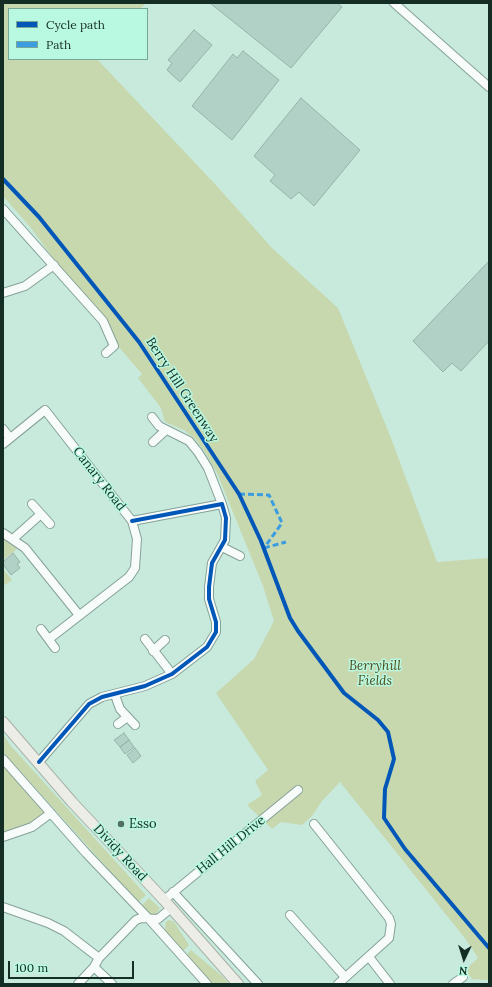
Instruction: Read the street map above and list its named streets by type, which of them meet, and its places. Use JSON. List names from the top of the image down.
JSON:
{
  "streets": {
    "main road": ["Dividy Road"],
    "street": ["Canary Road", "Hall Hill Drive"],
    "cycle path": ["Berry Hill Greenway"]
  },
  "crossings": [
    ["Hall Hill Drive", "Dividy Road"]
  ],
  "parks": ["Berryhill Fields"],
  "places": ["Esso"],
  "legend": ["Cycle path", "Path"],
  "scale_bar": "100 m",
  "north": "bottom"
}
